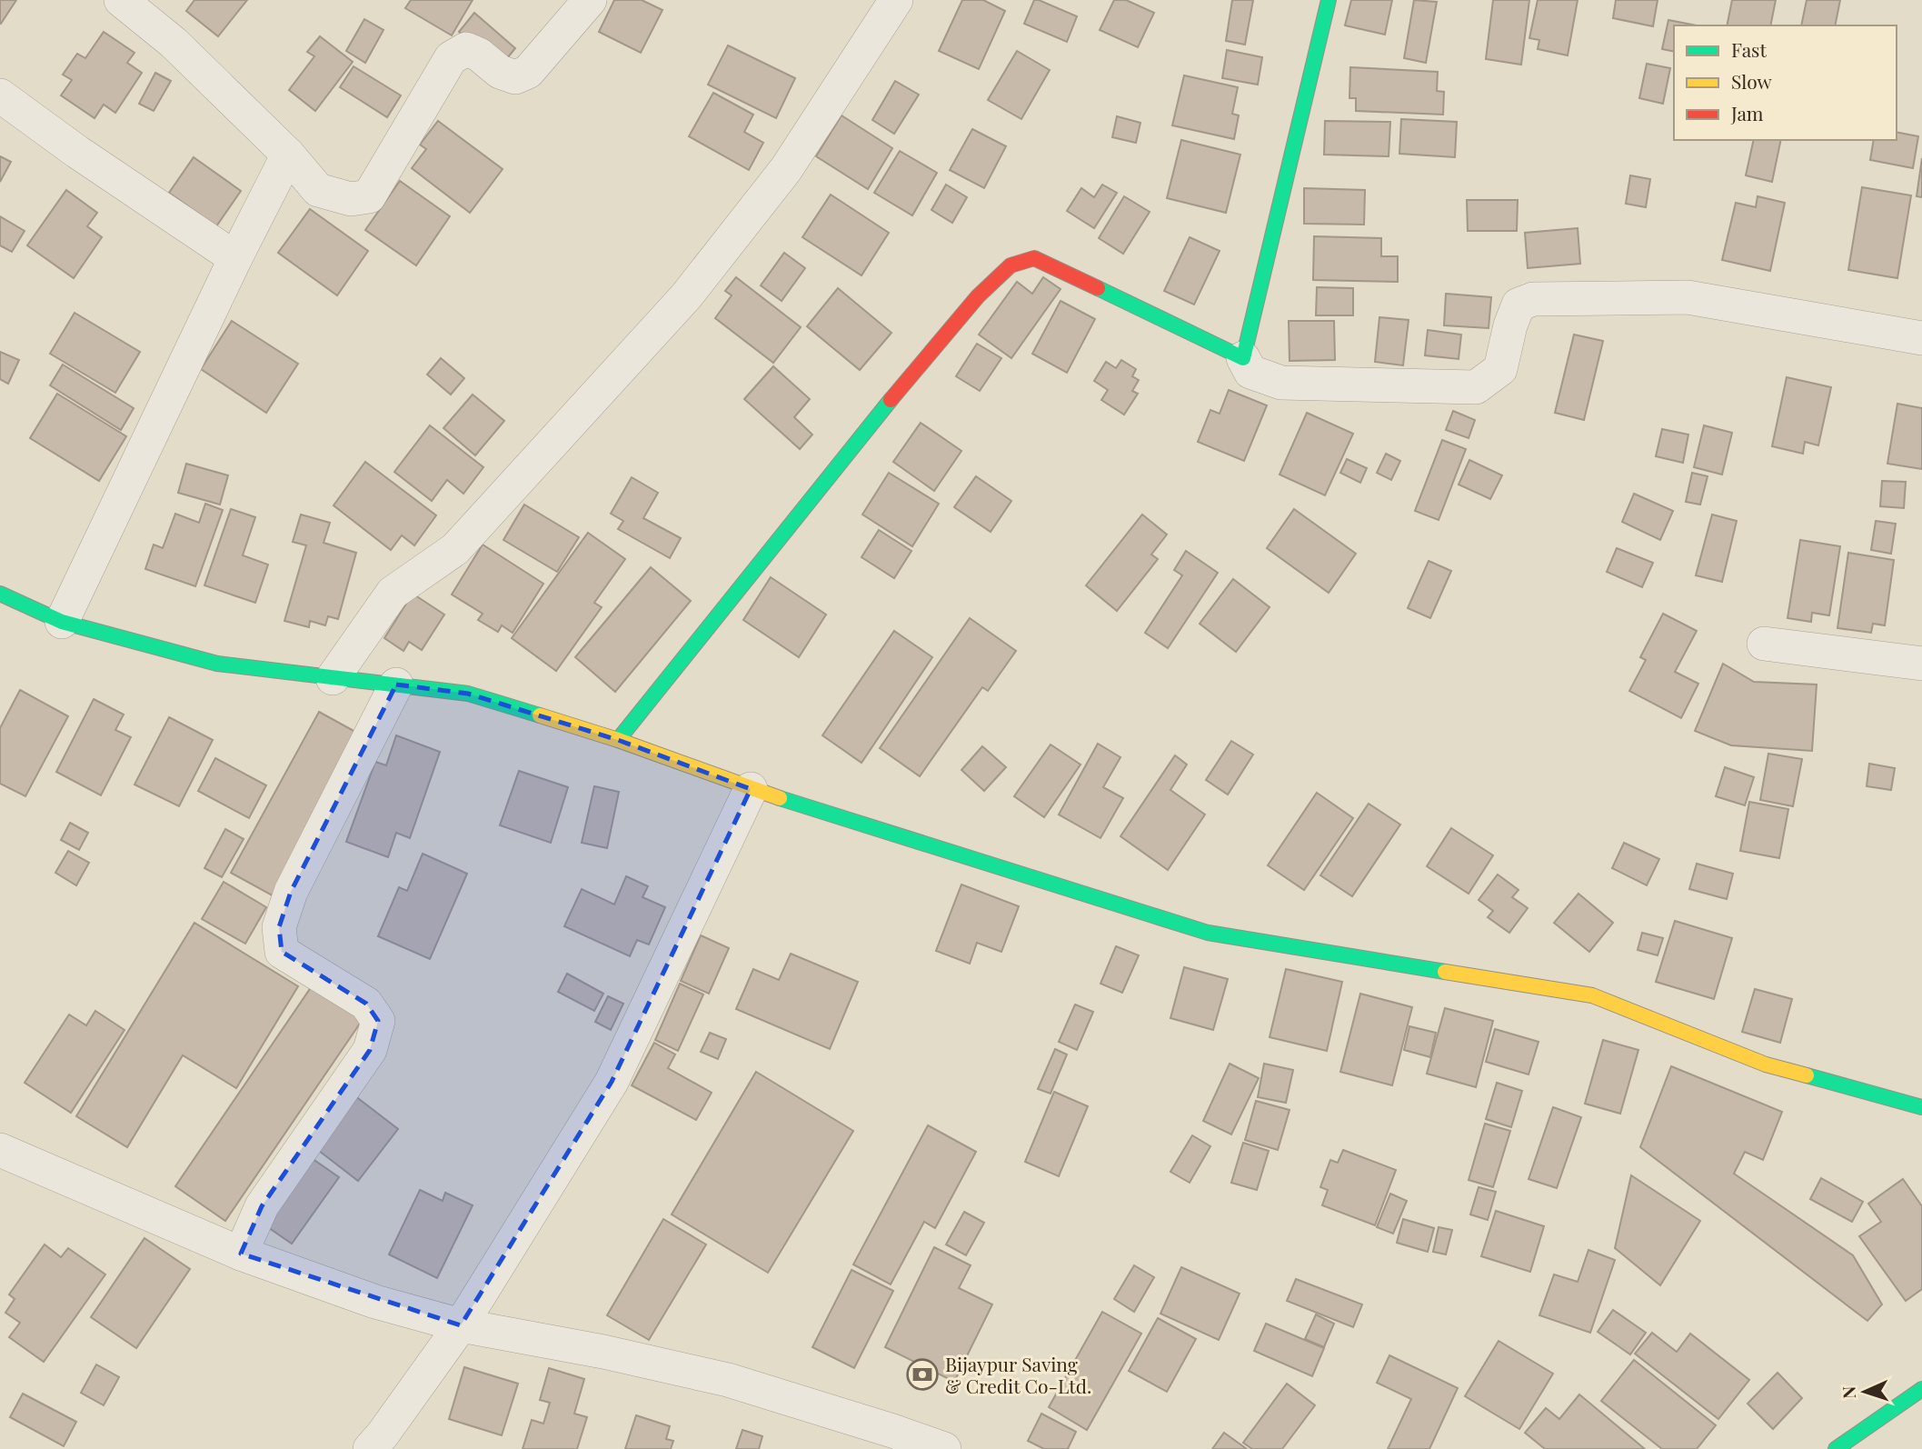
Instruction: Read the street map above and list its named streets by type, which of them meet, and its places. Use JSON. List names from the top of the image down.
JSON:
{
  "places": {
    "bank": ["Bijaypur Saving & Credit Co-Ltd."]
  },
  "legend": ["Fast", "Slow", "Jam"],
  "north": "left"
}
